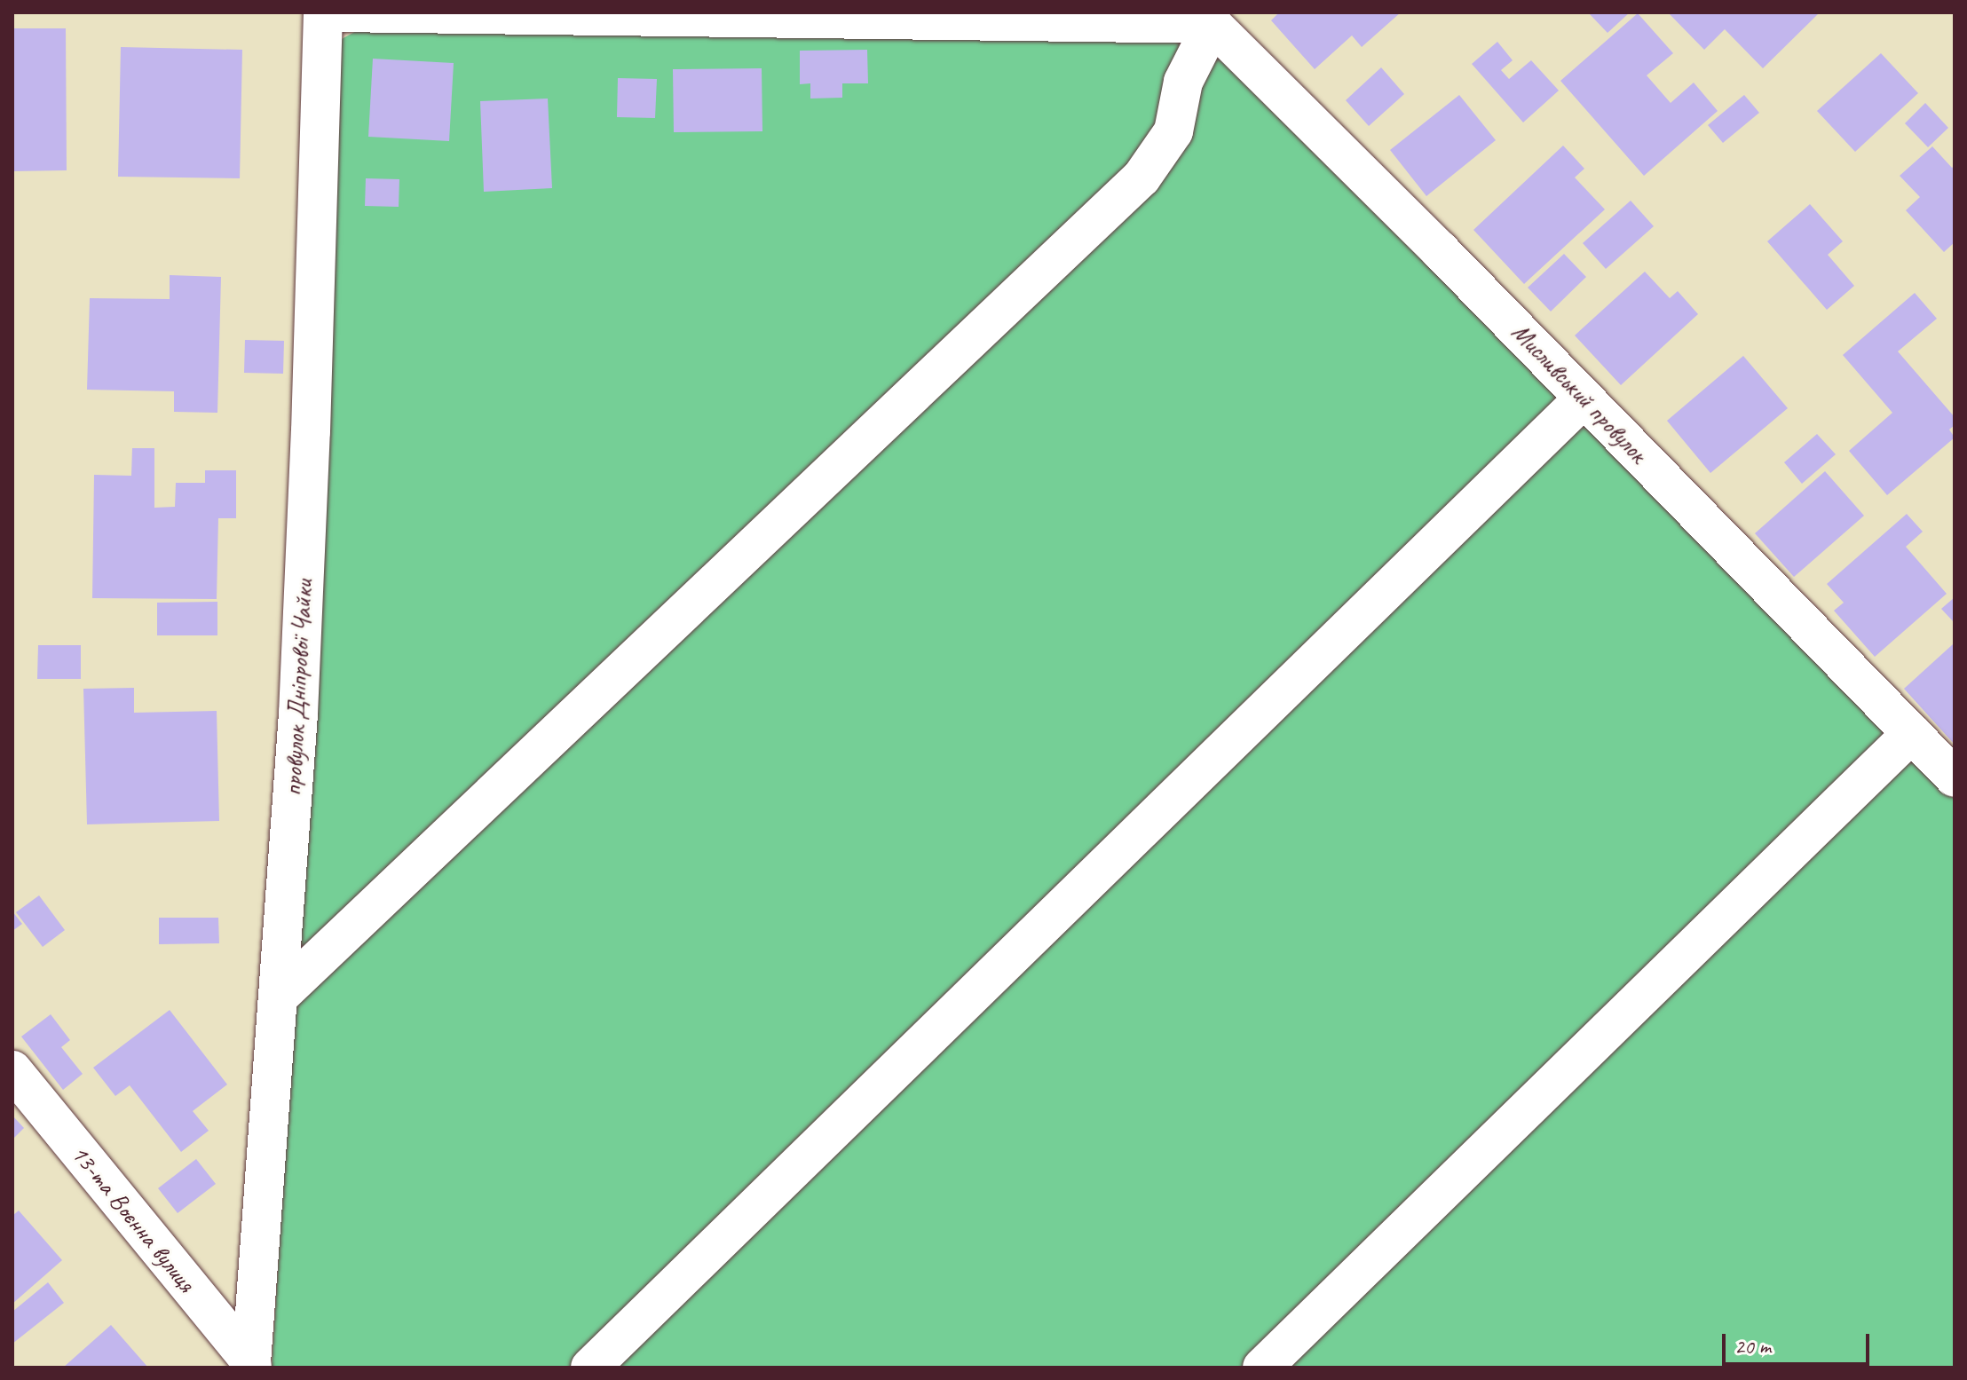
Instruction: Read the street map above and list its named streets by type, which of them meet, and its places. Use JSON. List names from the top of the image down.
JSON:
{
  "streets": {
    "street": ["Мисливський провулок", "провулок Дніпрової Чайки", "13-та Воєнна вулиця"]
  },
  "crossings": [
    ["провулок Дніпрової Чайки", "13-та Воєнна вулиця"]
  ],
  "scale_bar": "20 m"
}
